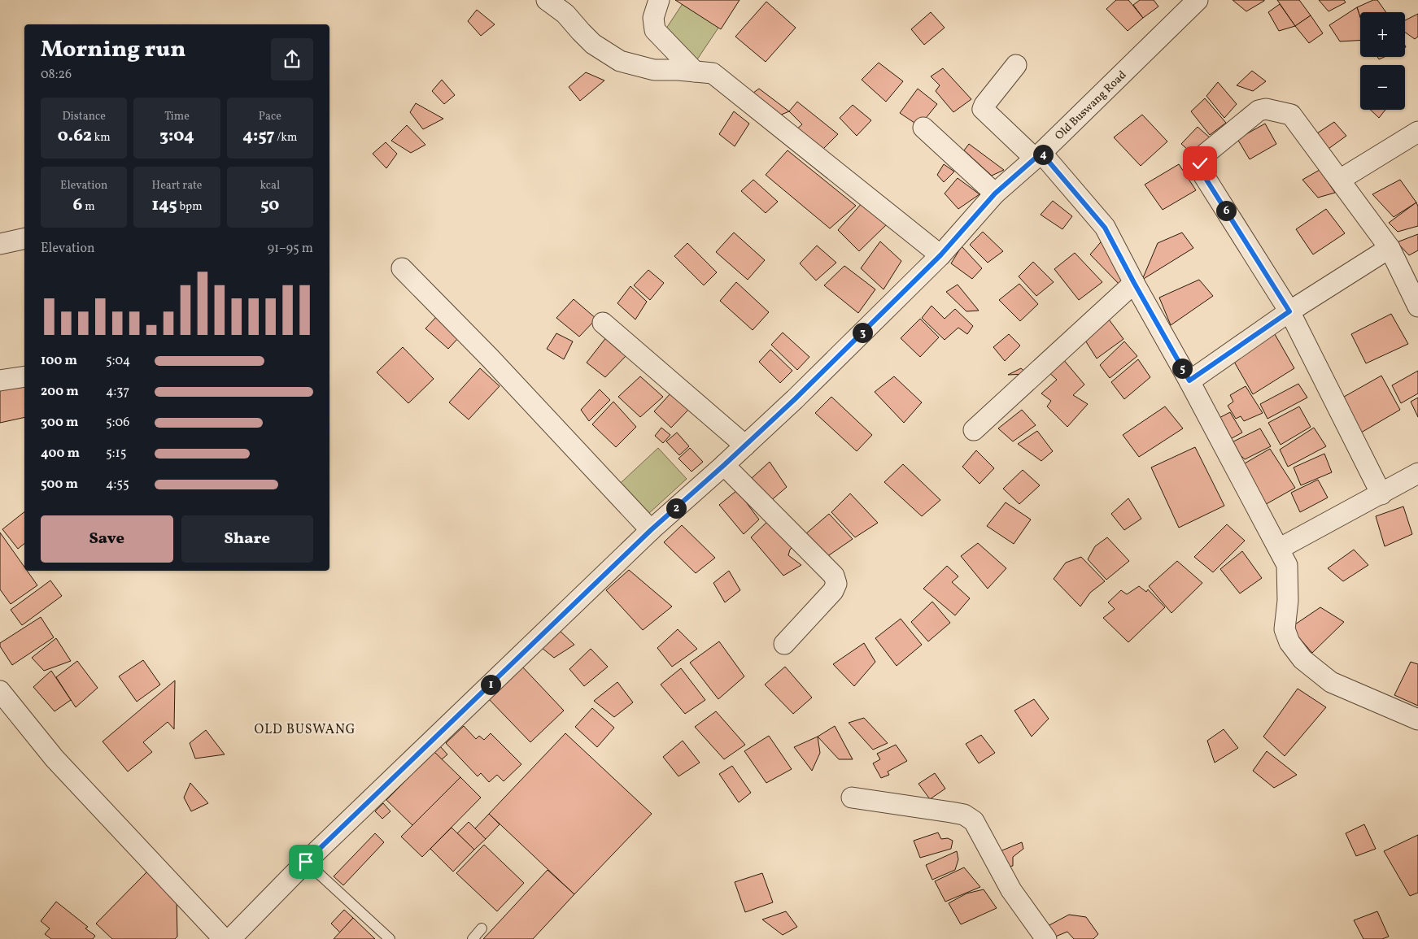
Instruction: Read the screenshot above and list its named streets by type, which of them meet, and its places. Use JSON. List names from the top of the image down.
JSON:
{
  "streets": {
    "street": ["Old Buswang Road"]
  },
  "districts": ["OLD BUSWANG"],
  "page": {
    "map_buttons": ["+", "−"],
    "heading": ["Morning run", "08:26"],
    "stats": [
      ["Distance", "0.62 km"],
      ["Time", "3:04"],
      ["Pace", "4:57 /km"],
      ["Elevation", "6 m"],
      ["Heart rate", "145 bpm"],
      ["kcal", "50"]
    ],
    "pins": [
      "4",
      "6",
      "3",
      "5",
      "2",
      "1"
    ],
    "chart": ["Elevation", "91–95 m"],
    "list": [
      {
        "name": "100 m",
        "note": "5:04"
      },
      {
        "name": "200 m",
        "note": "4:37"
      },
      {
        "name": "300 m",
        "note": "5:06"
      },
      {
        "name": "400 m",
        "note": "5:15"
      },
      {
        "name": "500 m",
        "note": "4:55"
      }
    ],
    "buttons": ["Save", "Share"]
  }
}
